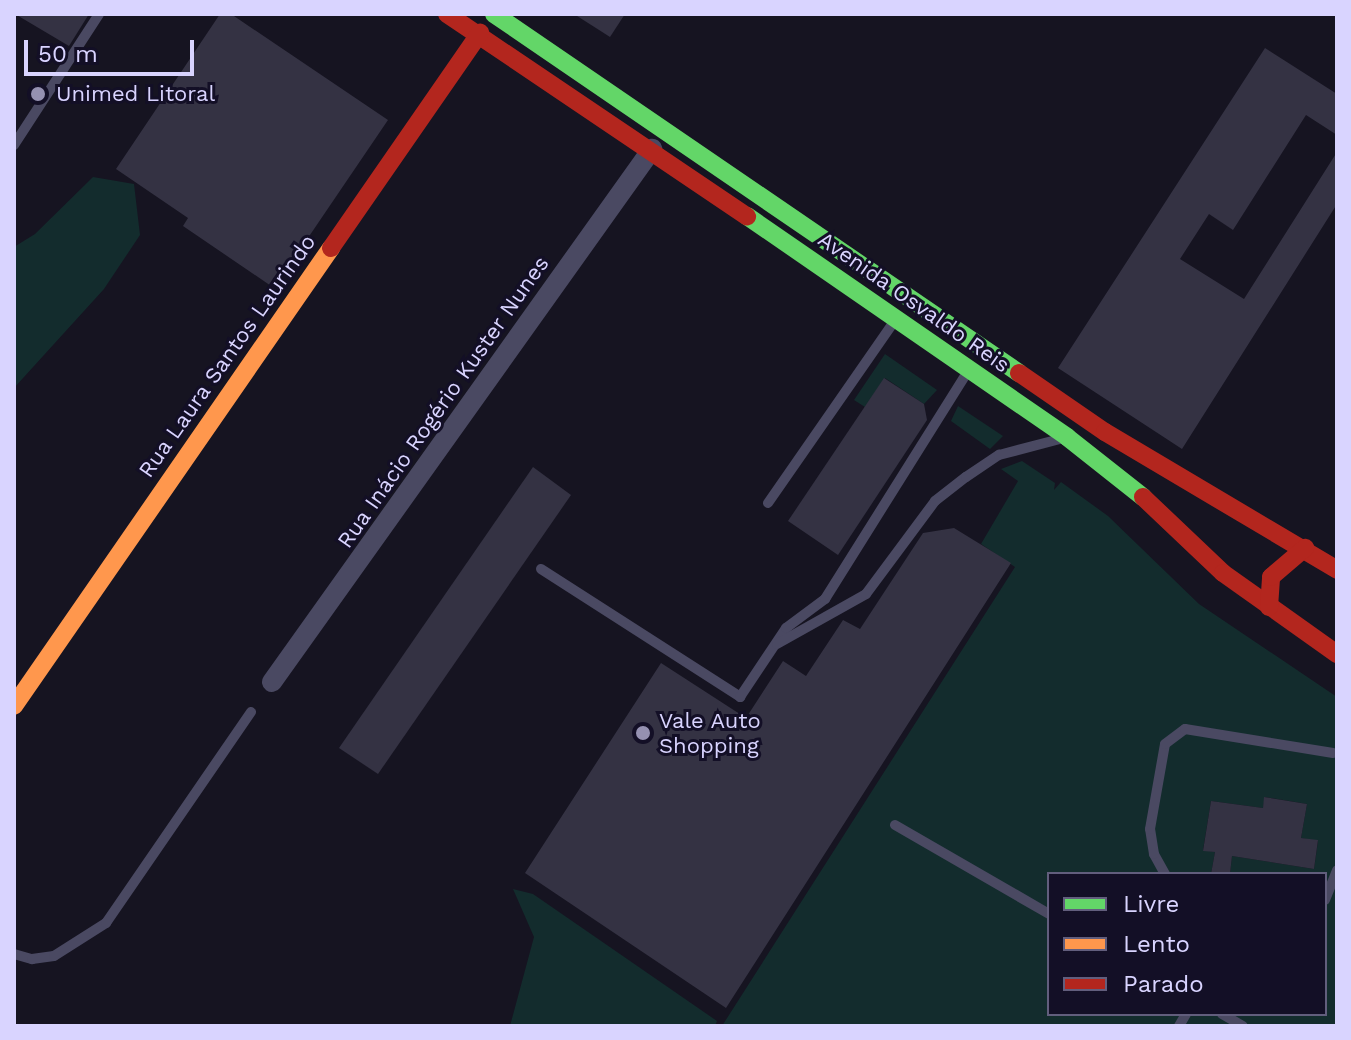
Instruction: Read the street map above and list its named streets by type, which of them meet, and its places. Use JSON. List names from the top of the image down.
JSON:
{
  "streets": {
    "main road": ["Avenida Osvaldo Reis", "Rua Laura Santos Laurindo"],
    "street": ["Rua Inácio Rogério Kuster Nunes"]
  },
  "crossings": [
    ["Avenida Osvaldo Reis", "Rua Laura Santos Laurindo"],
    ["Avenida Osvaldo Reis", "Rua Inácio Rogério Kuster Nunes"]
  ],
  "places": ["Unimed Litoral", "Vale Auto Shopping"],
  "legend": ["Livre", "Lento", "Parado"],
  "scale_bar": "50 m"
}
